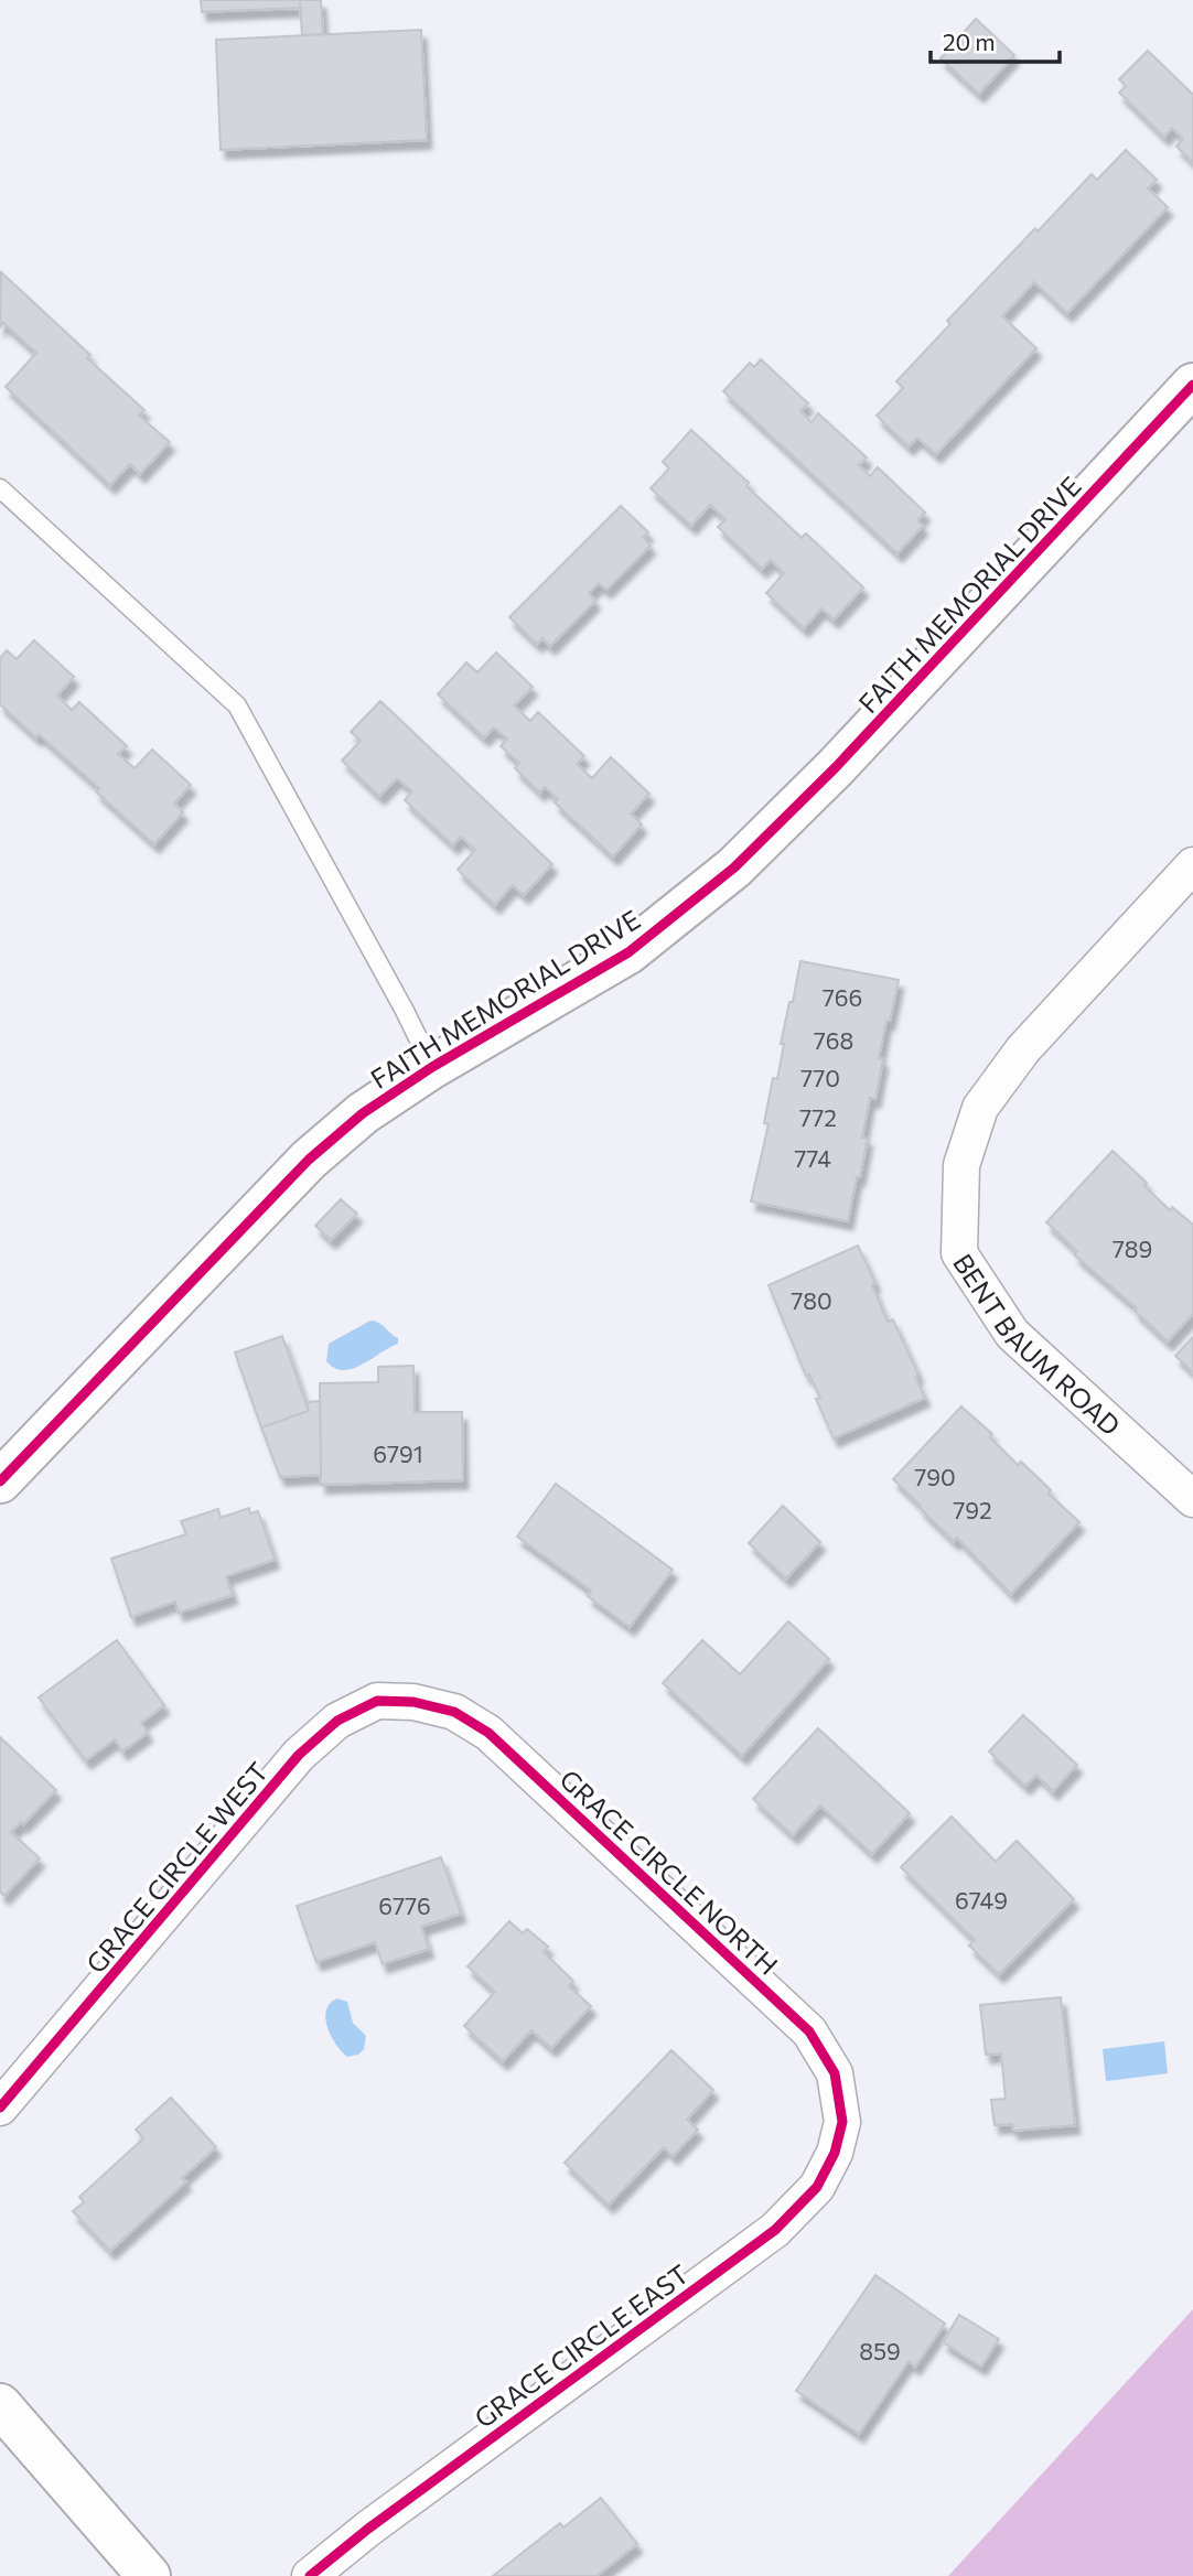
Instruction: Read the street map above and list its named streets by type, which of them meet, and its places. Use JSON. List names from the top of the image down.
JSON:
{
  "streets": {
    "street": [
      "FAITH MEMORIAL DRIVE",
      "BENT BAUM ROAD",
      "GRACE CIRCLE WEST",
      "GRACE CIRCLE NORTH",
      "GRACE CIRCLE EAST"
    ]
  },
  "crossings": [
    ["GRACE CIRCLE WEST", "GRACE CIRCLE NORTH"],
    ["GRACE CIRCLE NORTH", "GRACE CIRCLE EAST"]
  ],
  "house_numbers": [
    "766",
    "768",
    "770",
    "772",
    "774",
    "789",
    "780",
    "6791",
    "790",
    "792",
    "6749",
    "6776",
    "859"
  ],
  "scale_bar": "20 m"
}
